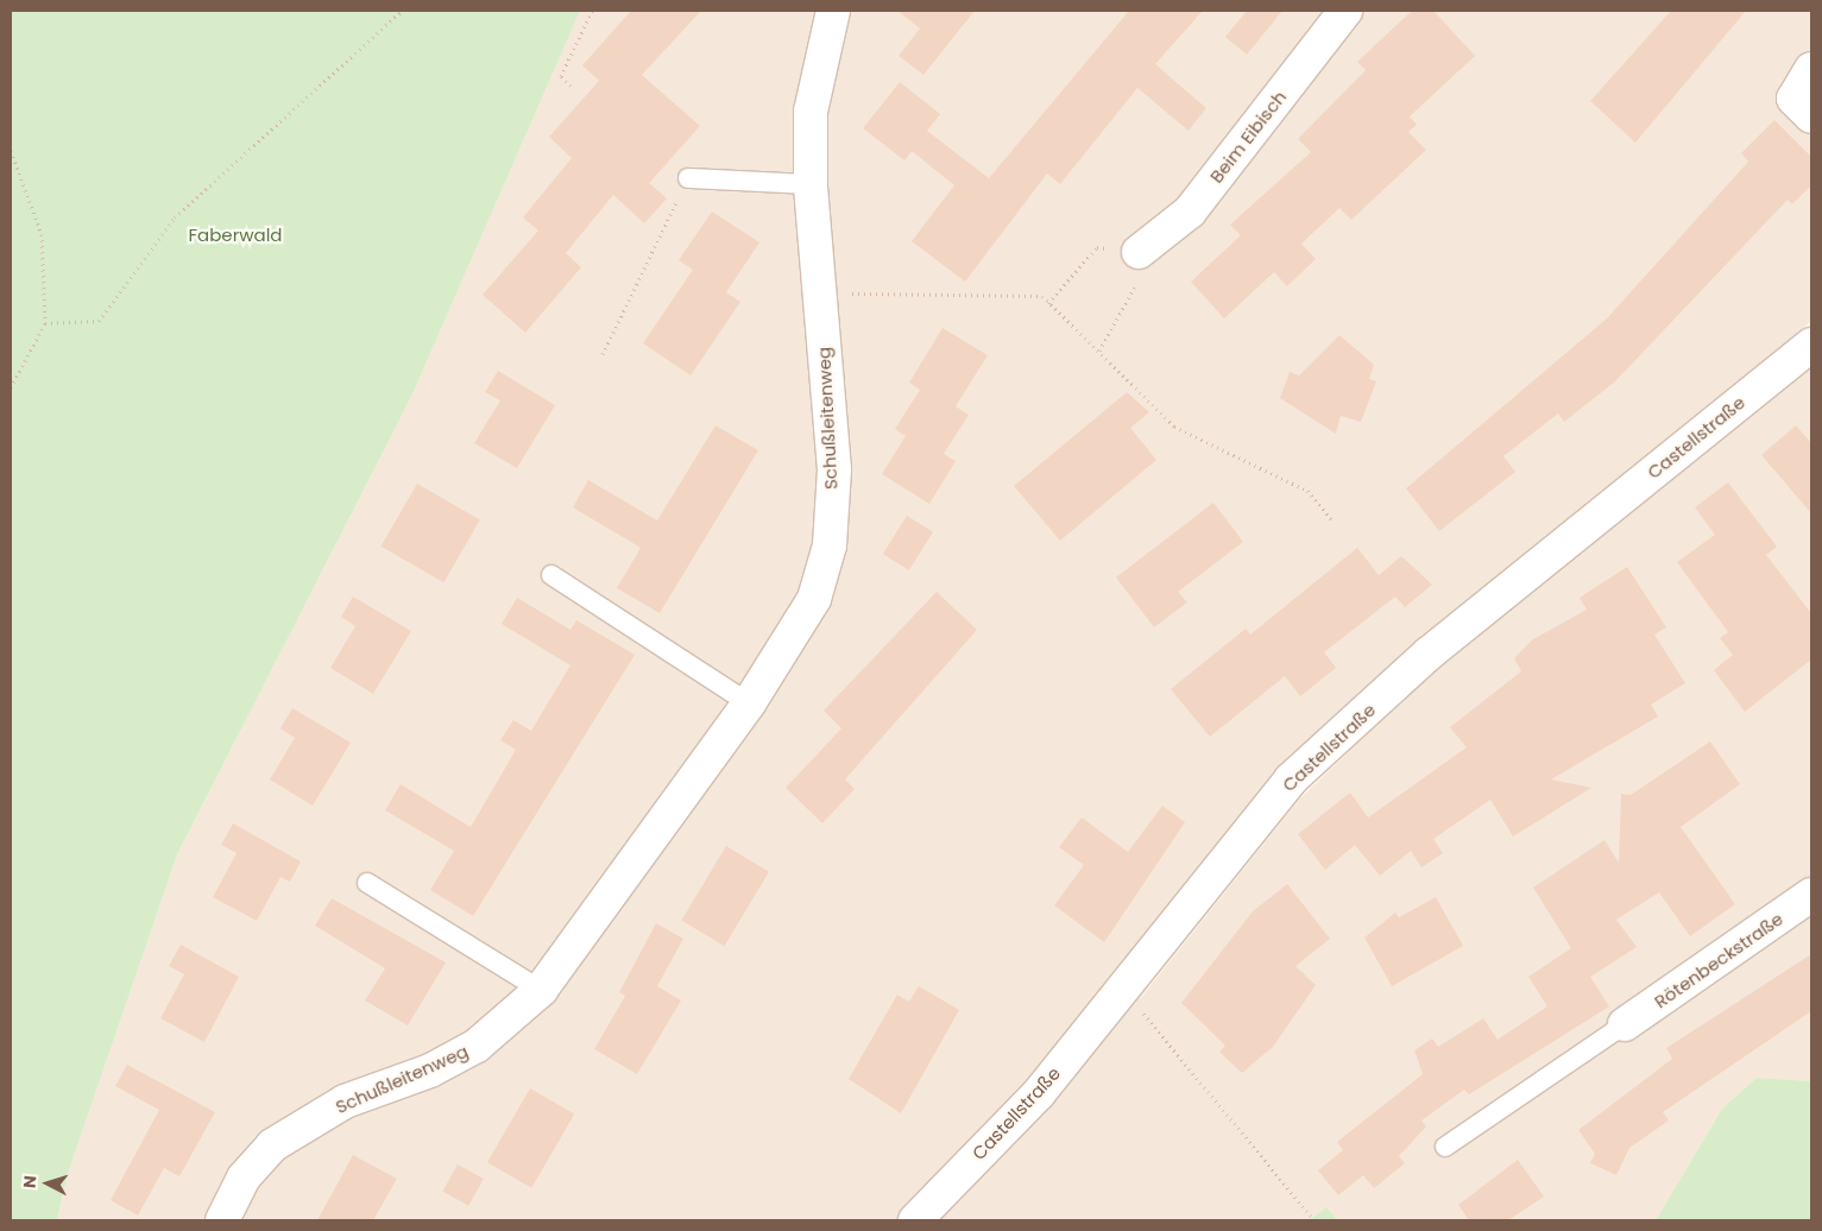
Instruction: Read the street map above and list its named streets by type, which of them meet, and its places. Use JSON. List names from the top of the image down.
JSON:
{
  "streets": {
    "street": [
      "Beim Eibisch",
      "Schußleitenweg",
      "Castellstraße",
      "Rötenbeckstraße"
    ]
  },
  "parks": ["Faberwald"],
  "north": "left"
}
